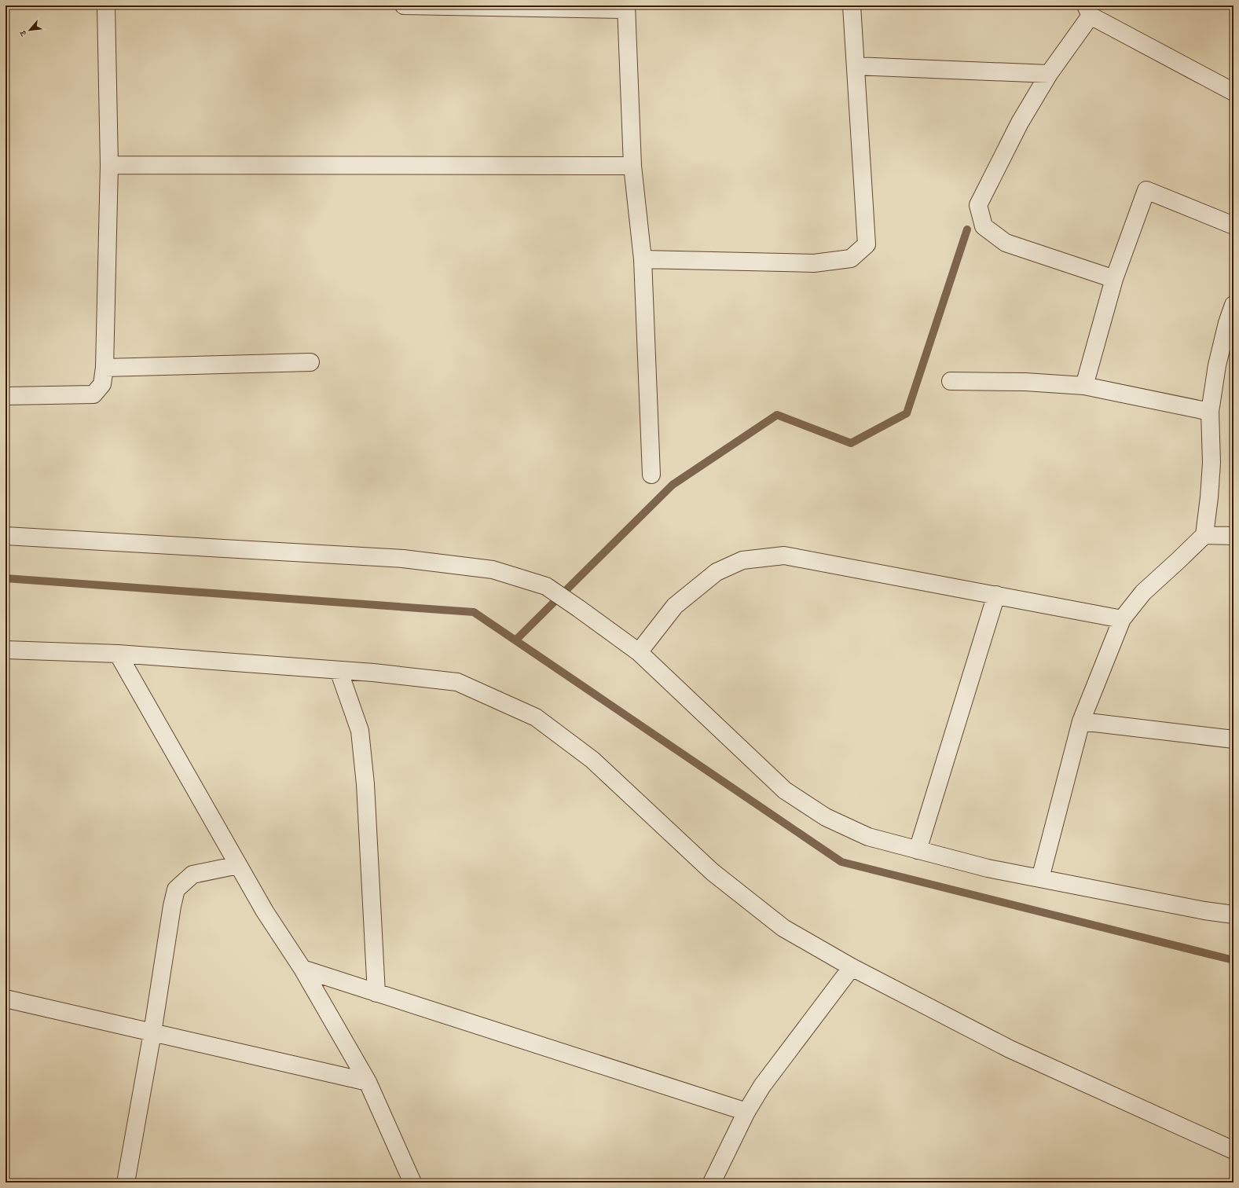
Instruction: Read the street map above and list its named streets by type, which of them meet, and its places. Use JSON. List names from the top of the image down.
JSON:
{
  "north": "bottom left"
}
